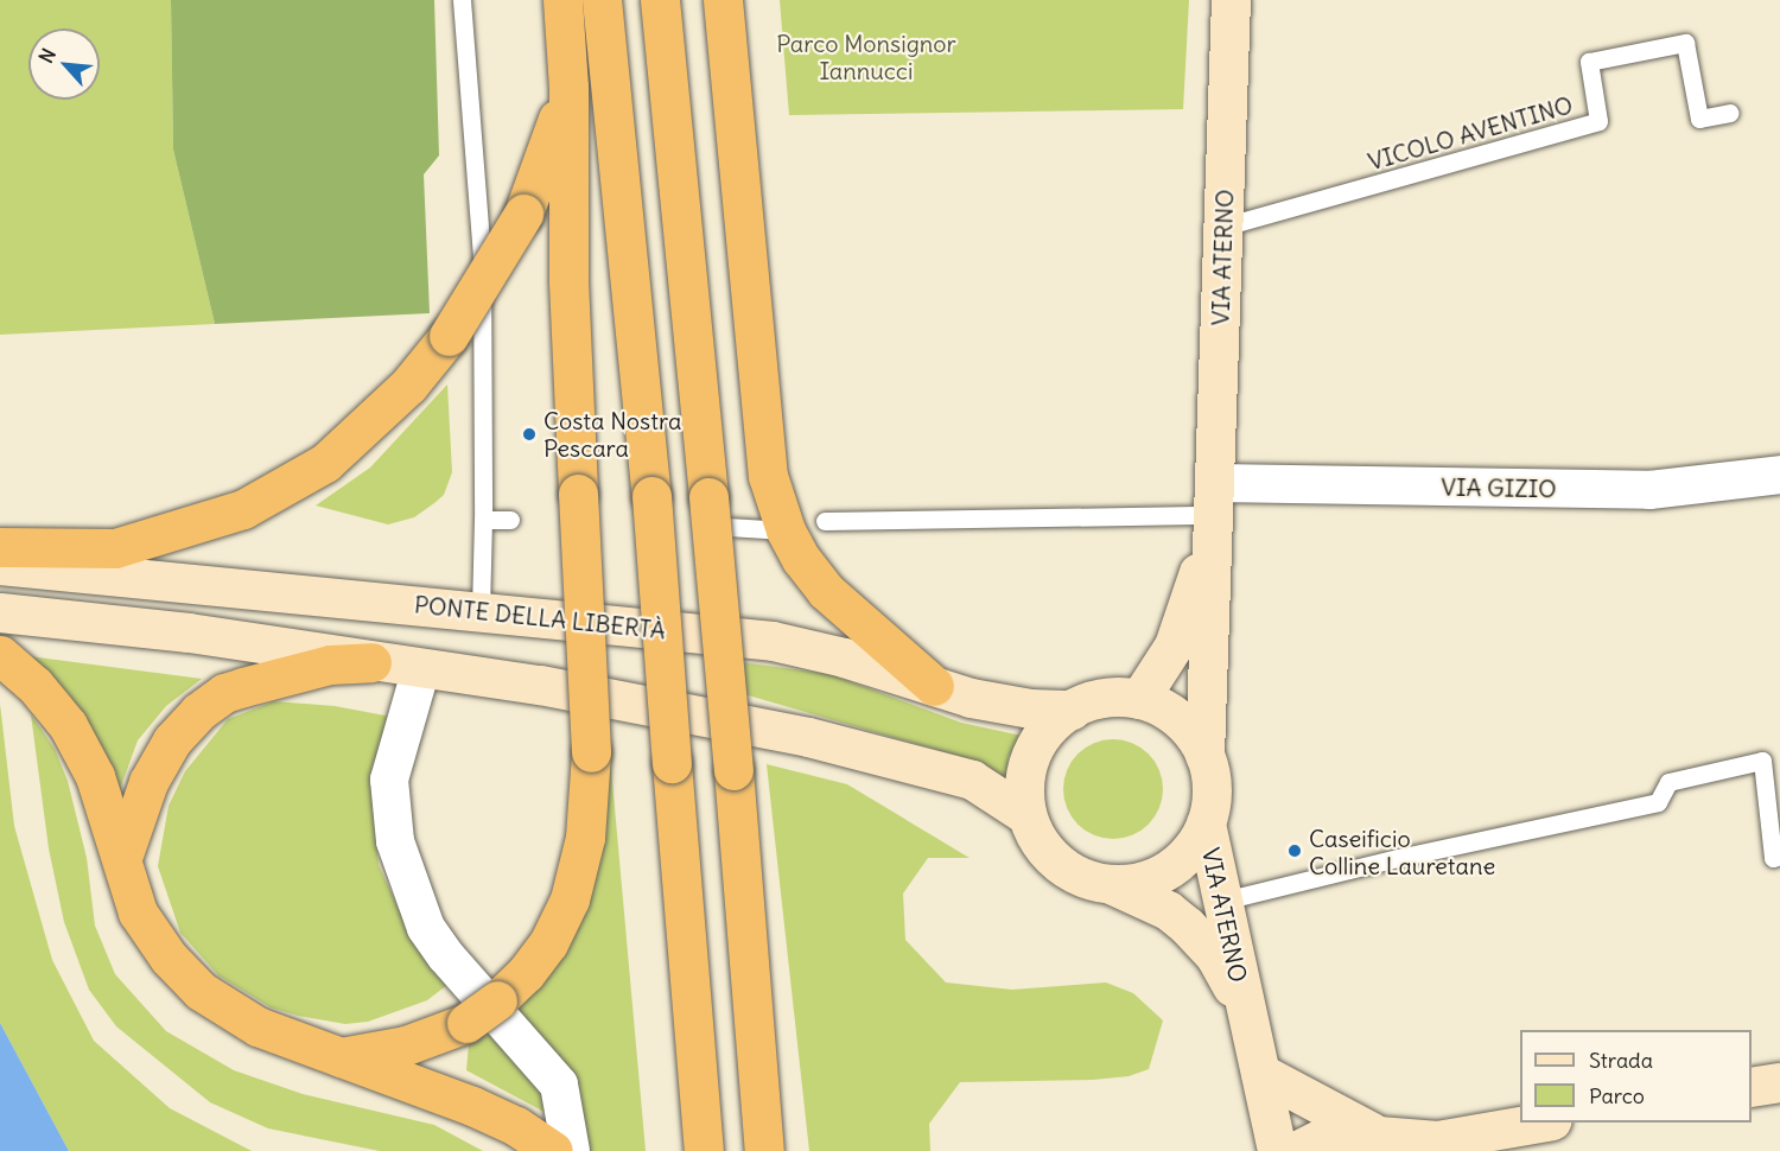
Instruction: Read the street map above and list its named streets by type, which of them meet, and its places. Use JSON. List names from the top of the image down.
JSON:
{
  "streets": {
    "main road": ["VIA ATERNO", "PONTE DELLA LIBERTÀ"],
    "street": ["VIA GIZIO"],
    "lane": ["VICOLO AVENTINO"]
  },
  "crossings": [
    ["VICOLO AVENTINO", "VIA ATERNO"],
    ["VIA ATERNO", "VIA GIZIO"],
    ["VIA ATERNO", "PONTE DELLA LIBERTÀ"]
  ],
  "parks": ["Parco Monsignor Iannucci"],
  "places": ["Costa Nostra Pescara", "Caseificio Colline Lauretane"],
  "legend": ["Strada", "Parco"],
  "north": "top left"
}
